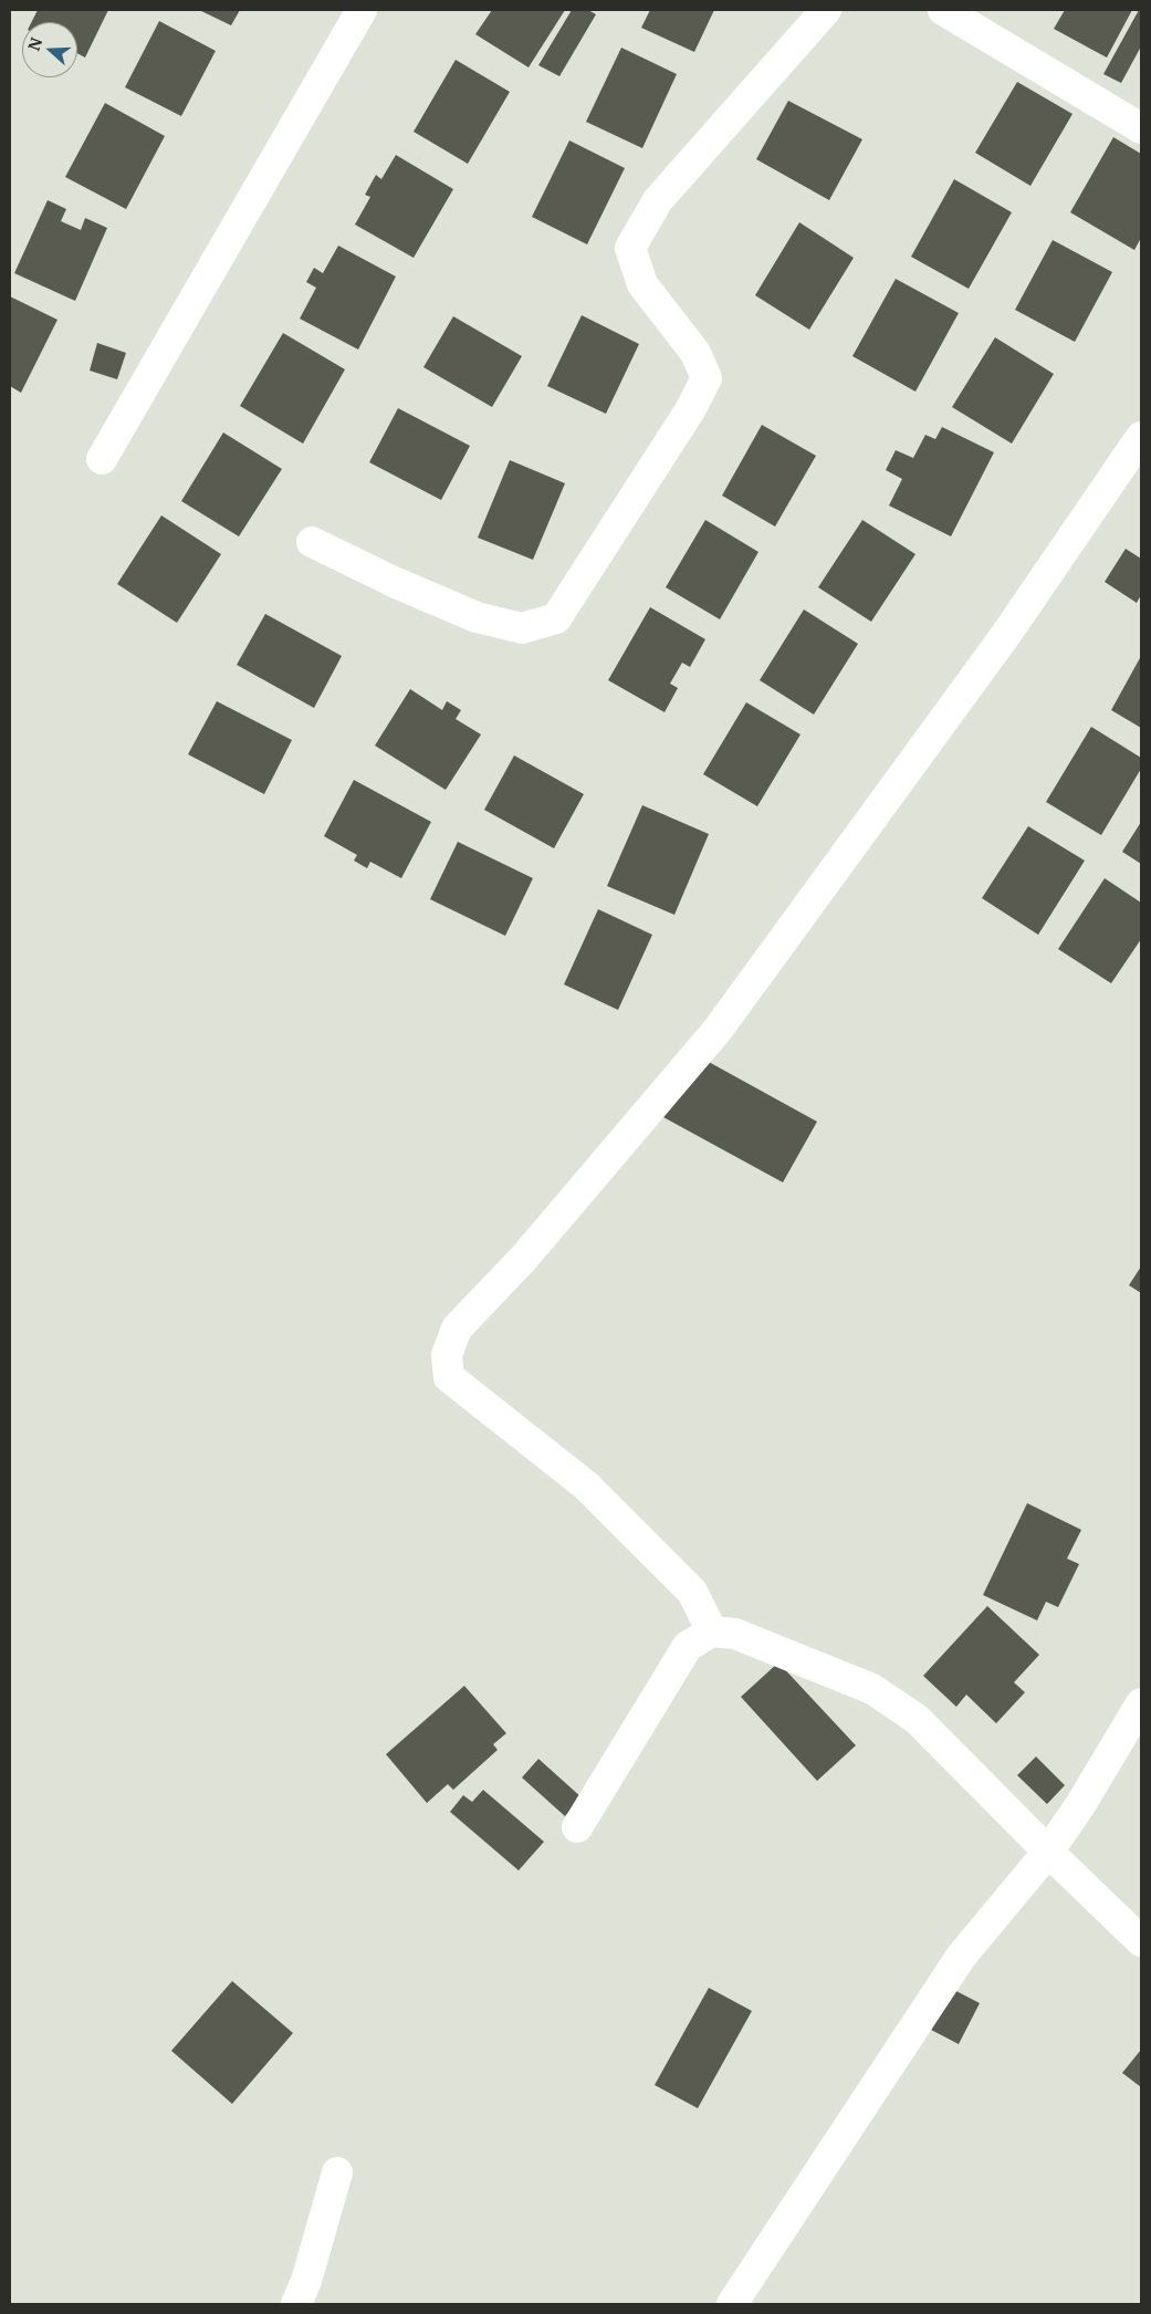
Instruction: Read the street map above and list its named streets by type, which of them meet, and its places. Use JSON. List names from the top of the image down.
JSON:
{
  "north": "left"
}
